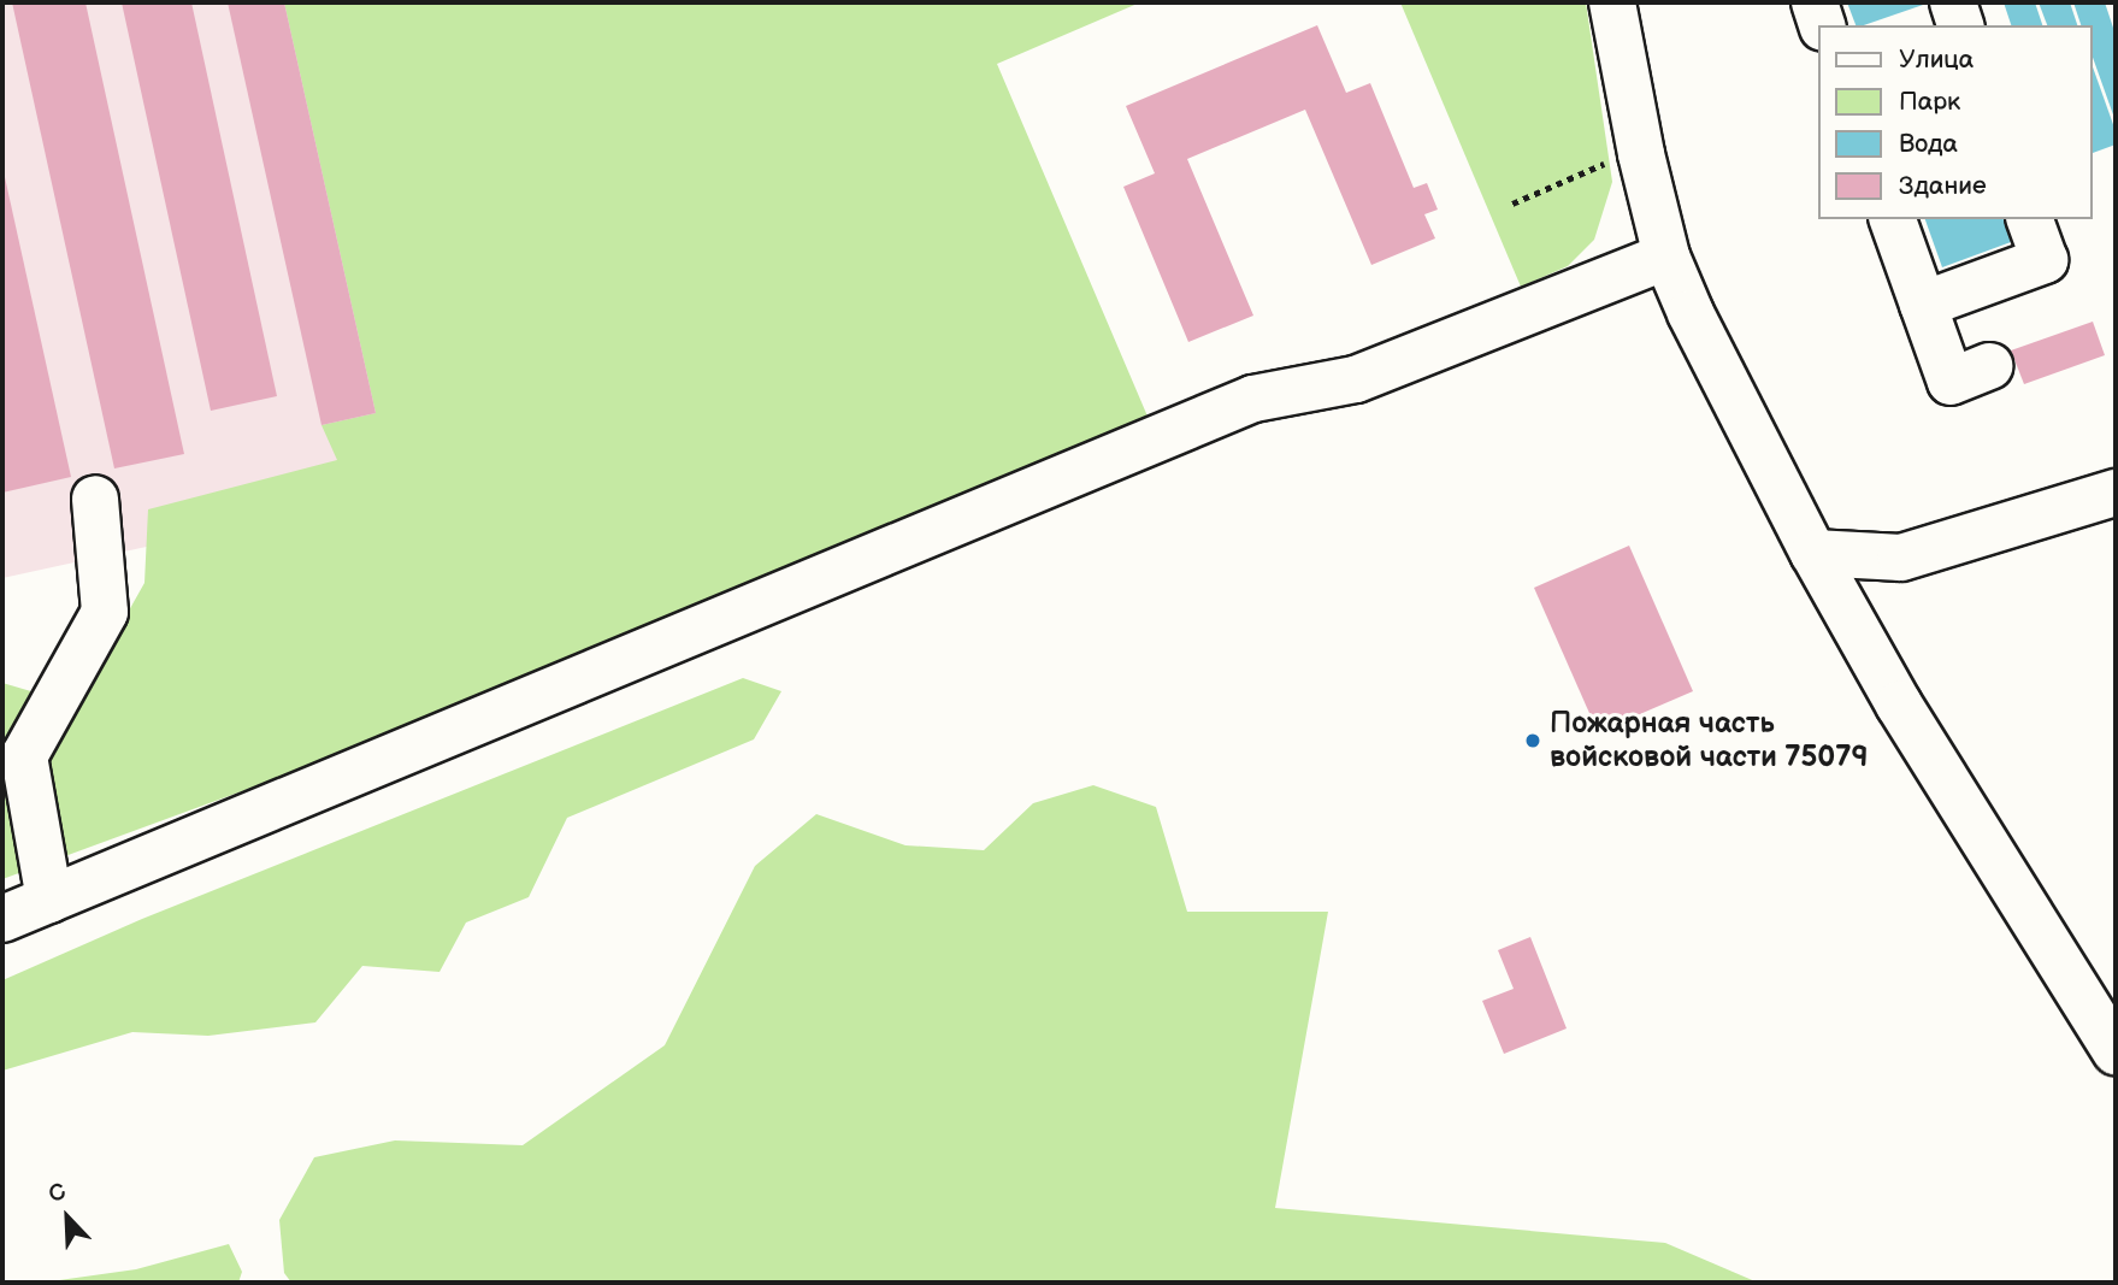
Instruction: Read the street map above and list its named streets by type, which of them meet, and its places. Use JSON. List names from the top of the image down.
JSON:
{
  "places": ["Пожарная часть войсковой части 75079"],
  "legend": [
    "Улица",
    "Парк",
    "Вода",
    "Здание"
  ],
  "north": "top left"
}
